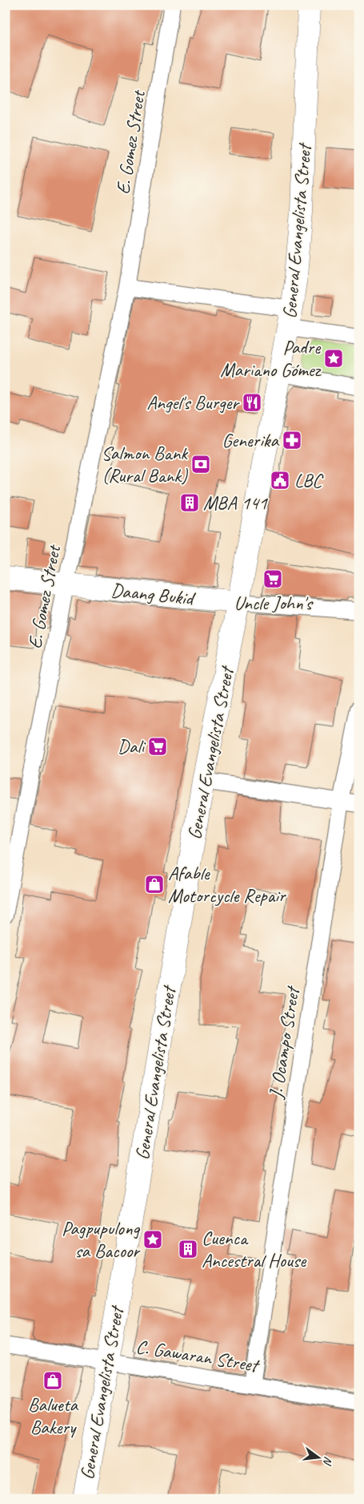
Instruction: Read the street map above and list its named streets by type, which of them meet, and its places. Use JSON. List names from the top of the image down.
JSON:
{
  "streets": {
    "main road": ["General Evangelista Street", "Daang Bukid"],
    "street": ["E. Gomez Street", "J. Ocampo Street", "C. Gawaran Street"]
  },
  "crossings": [
    ["E. Gomez Street", "Daang Bukid"],
    ["General Evangelista Street", "Daang Bukid"],
    ["General Evangelista Street", "C. Gawaran Street"],
    ["J. Ocampo Street", "C. Gawaran Street"]
  ],
  "places": {
    "place": ["Padre Mariano Gómez", "Pagpupulong sa Bacoor"],
    "restaurant": ["Angel's Burger"],
    "pharmacy": ["Generika"],
    "bank": ["Salmon Bank (Rural Bank)"],
    "public building": ["LBC"],
    "building": ["MBA 141", "Cuenca Ancestral House"],
    "supermarket": ["Uncle John's", "Dali"],
    "shop": ["Afable Motorcycle Repair", "Balueta Bakery"]
  },
  "north": "right"
}
